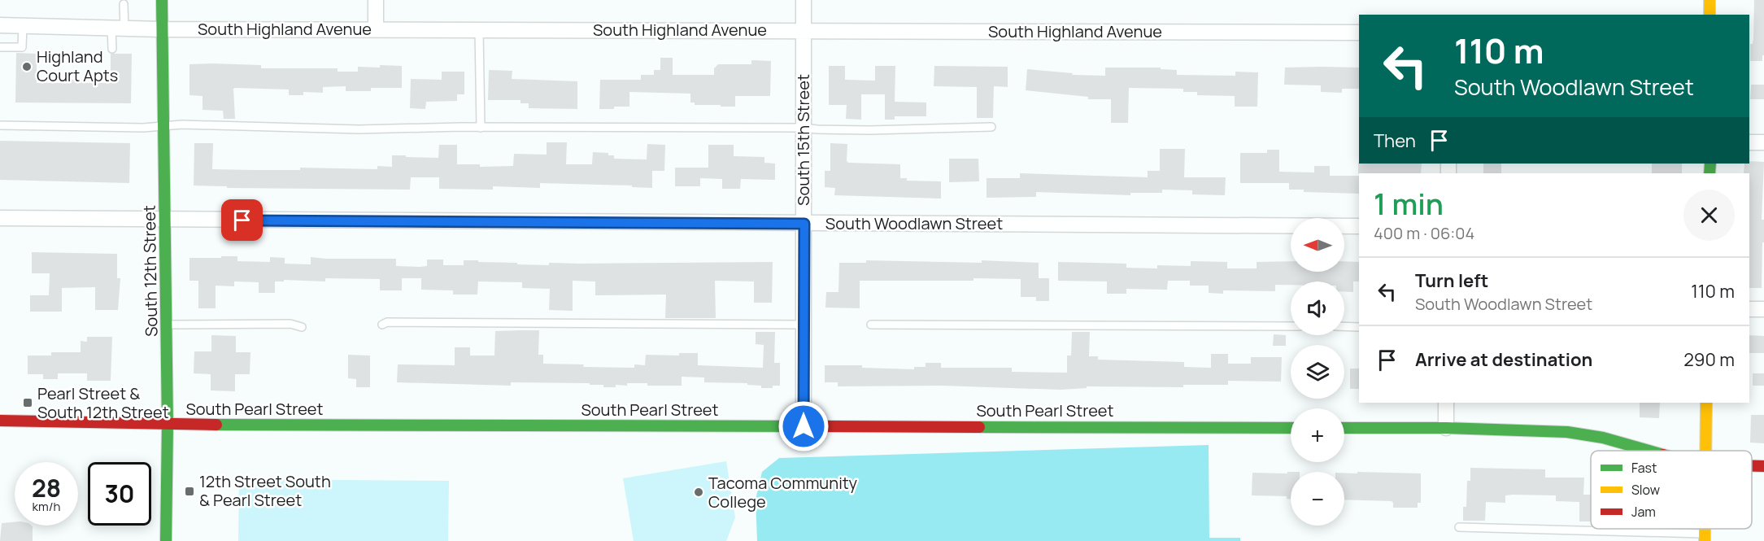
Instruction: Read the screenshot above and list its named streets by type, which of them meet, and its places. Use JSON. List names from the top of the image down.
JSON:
{
  "streets": {
    "street": [
      "South Highland Avenue",
      "South 15th Street",
      "South Woodlawn Street",
      "South 12th Street",
      "South Pearl Street"
    ]
  },
  "crossings": [
    ["South Highland Avenue", "South 15th Street"],
    ["South Highland Avenue", "South 12th Street"],
    ["South 15th Street", "South Woodlawn Street"],
    ["South 15th Street", "South Pearl Street"],
    ["South Woodlawn Street", "South 12th Street"],
    ["South 12th Street", "South Pearl Street"]
  ],
  "places": {
    "other": ["Highland Court Apts", "Tacoma Community College"],
    "transit": ["Pearl Street & South 12th Street", "12th Street South & Pearl Street"]
  },
  "legend": ["Fast", "Slow", "Jam"],
  "north": "left",
  "page": {
    "turn": ["110 m", "South Woodlawn Street"],
    "then": "Then",
    "heading": ["1 min", "400 m · 06:04"],
    "map_buttons": ["+", "−"],
    "list": [
      {
        "name": "Turn left",
        "note": "South Woodlawn Street",
        "value": "110 m"
      },
      {
        "name": "Arrive at destination",
        "value": "290 m"
      }
    ],
    "speed": "28 km/h",
    "limit": "30"
  }
}
